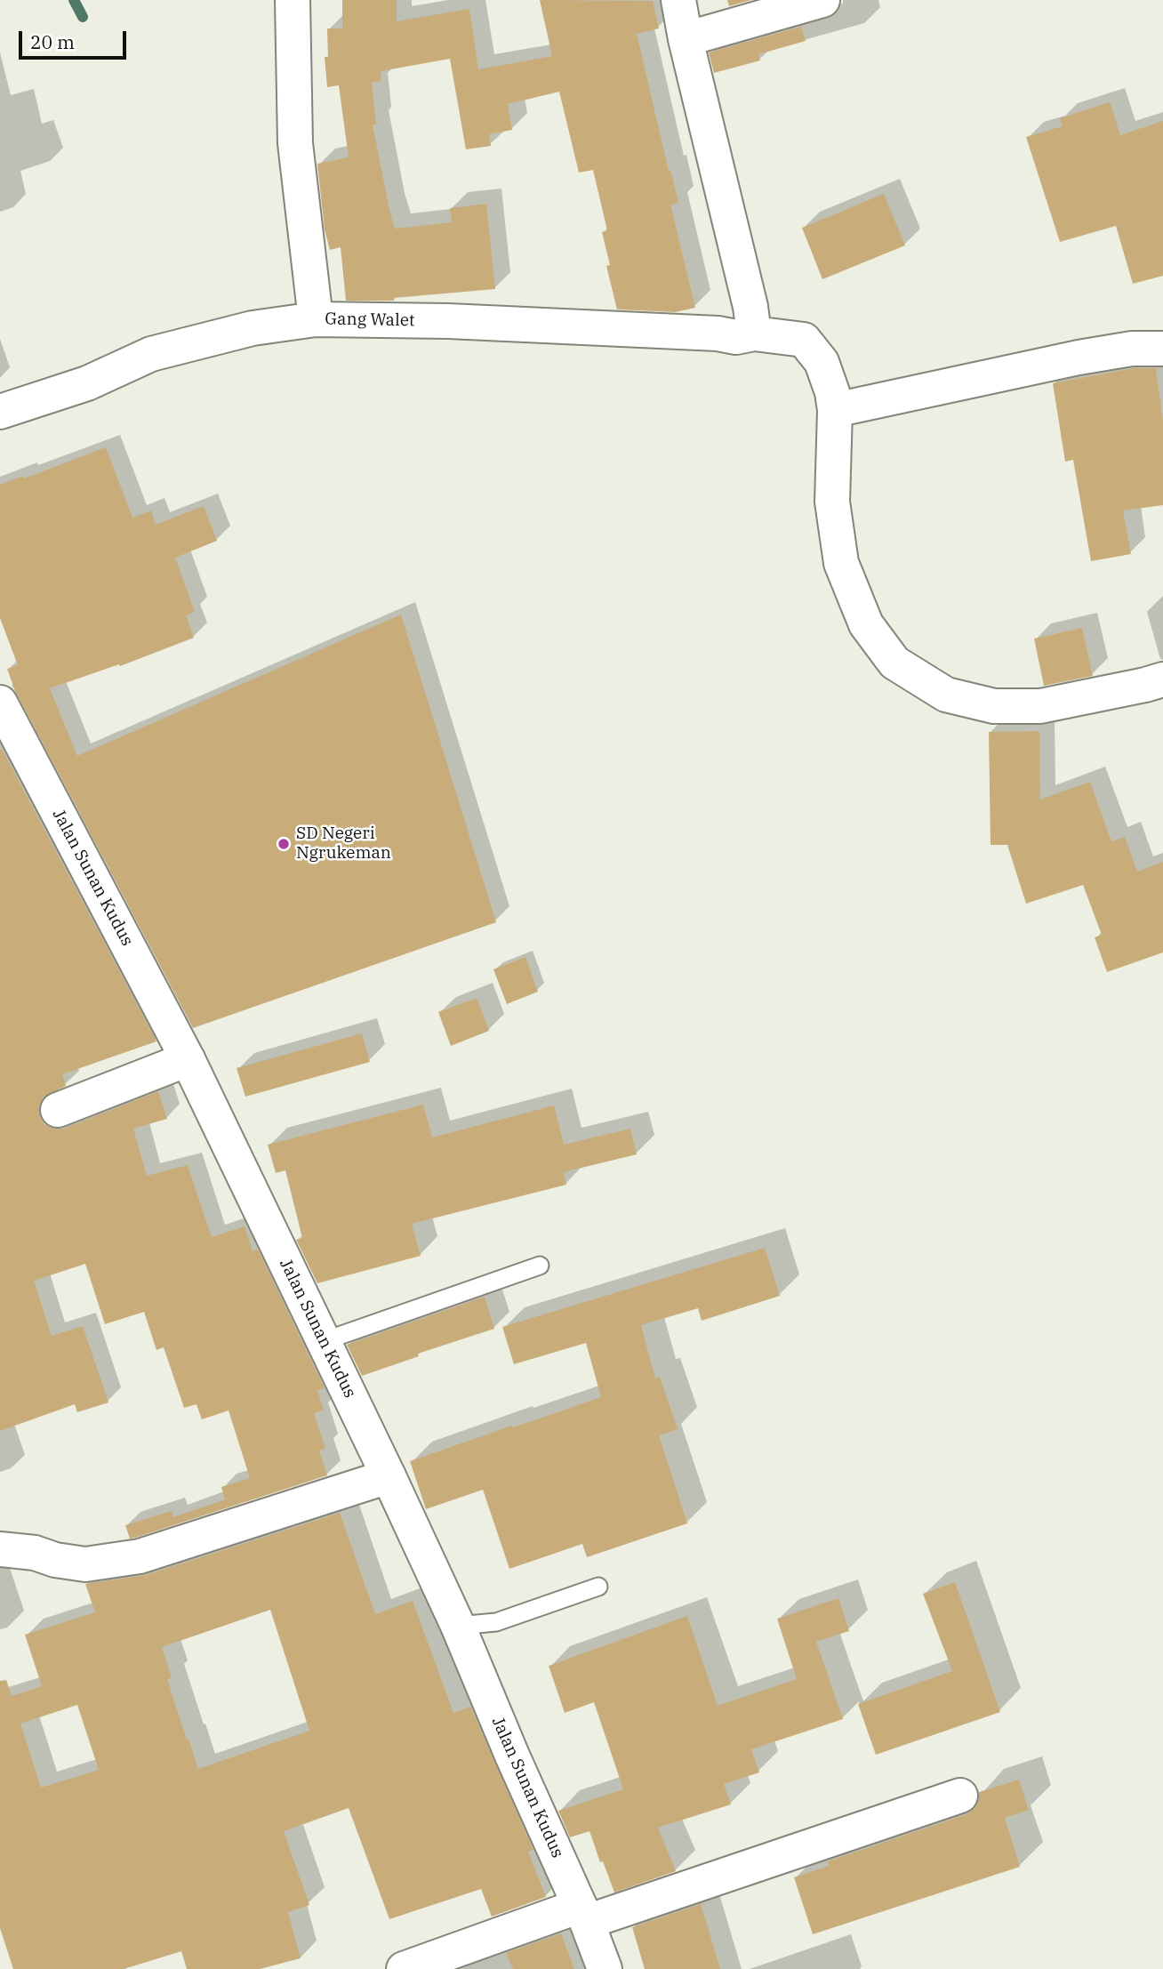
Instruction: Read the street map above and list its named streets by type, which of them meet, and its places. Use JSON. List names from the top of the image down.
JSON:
{
  "streets": {
    "street": ["Gang Walet", "Jalan Sunan Kudus"]
  },
  "places": ["SD Negeri Ngrukeman"],
  "scale_bar": "20 m"
}
